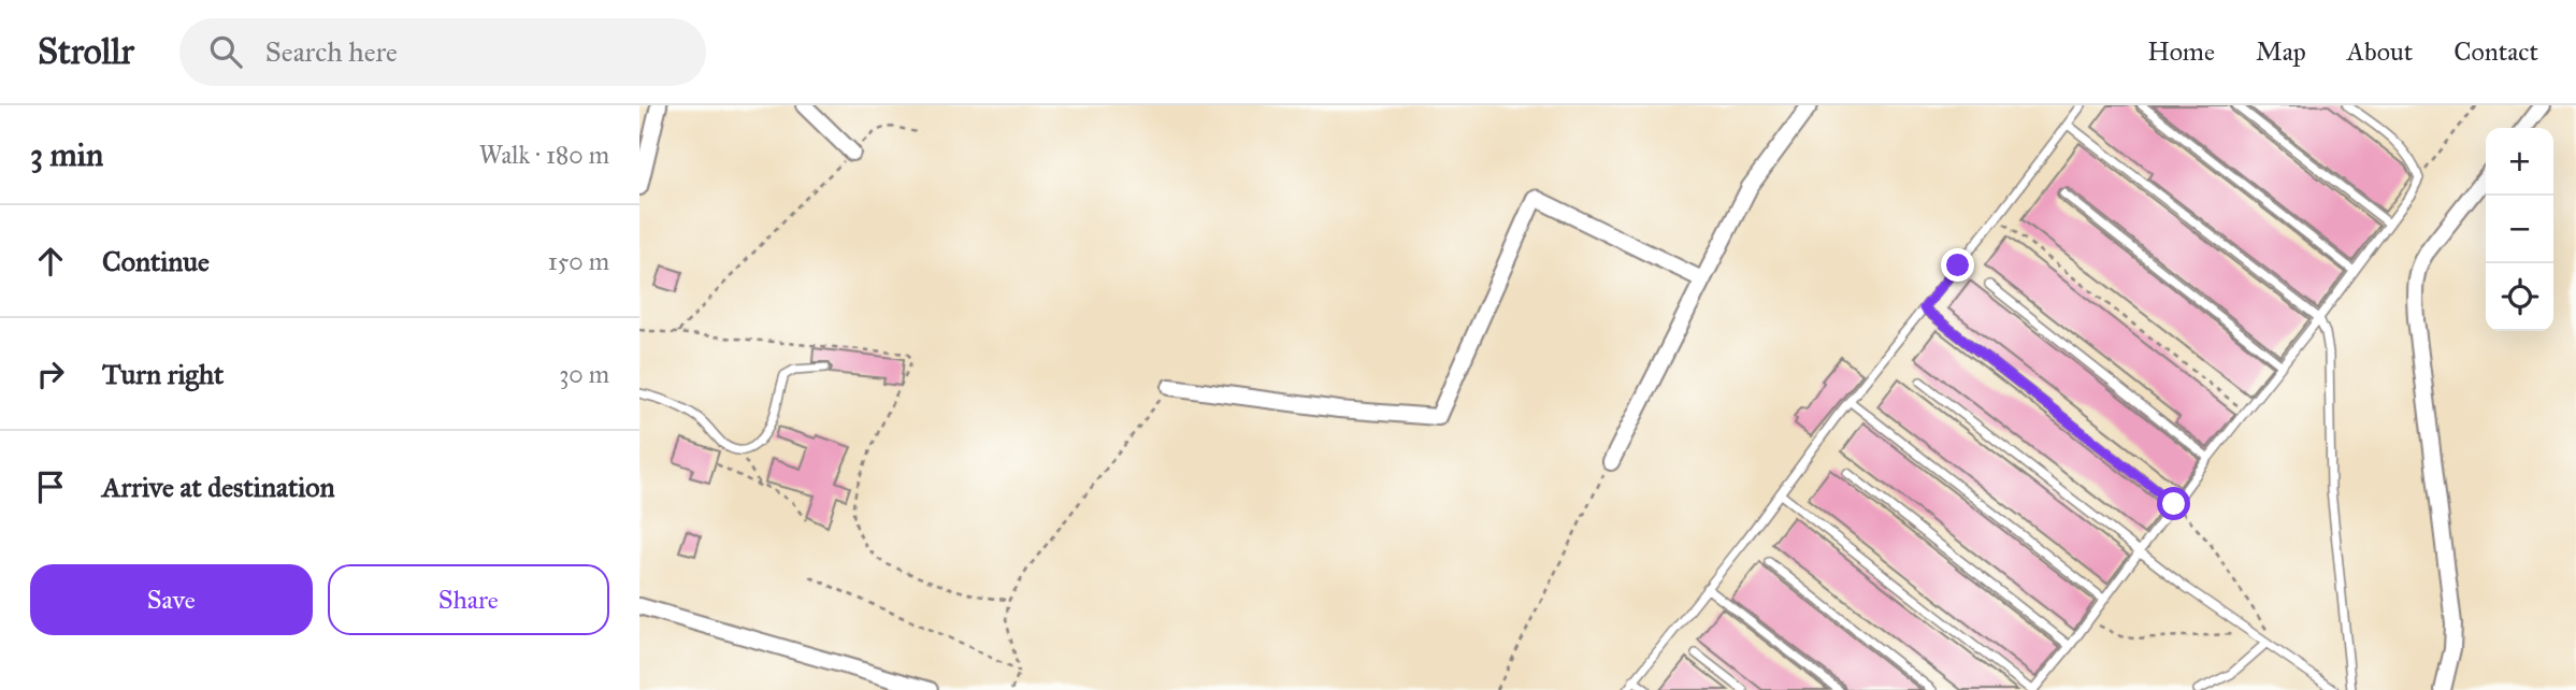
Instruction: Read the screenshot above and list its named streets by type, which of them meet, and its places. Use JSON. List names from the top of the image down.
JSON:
{
  "page": {
    "header": "Strollr",
    "search": "Search here",
    "nav": [
      "Home",
      "Map",
      "About",
      "Contact"
    ],
    "heading": ["3 min", "Walk · 180 m"],
    "map_buttons": ["+", "−"],
    "list": [
      ["Continue", "150 m"],
      ["Turn right", "30 m"],
      "Arrive at destination"
    ],
    "buttons": ["Save", "Share"]
  }
}
